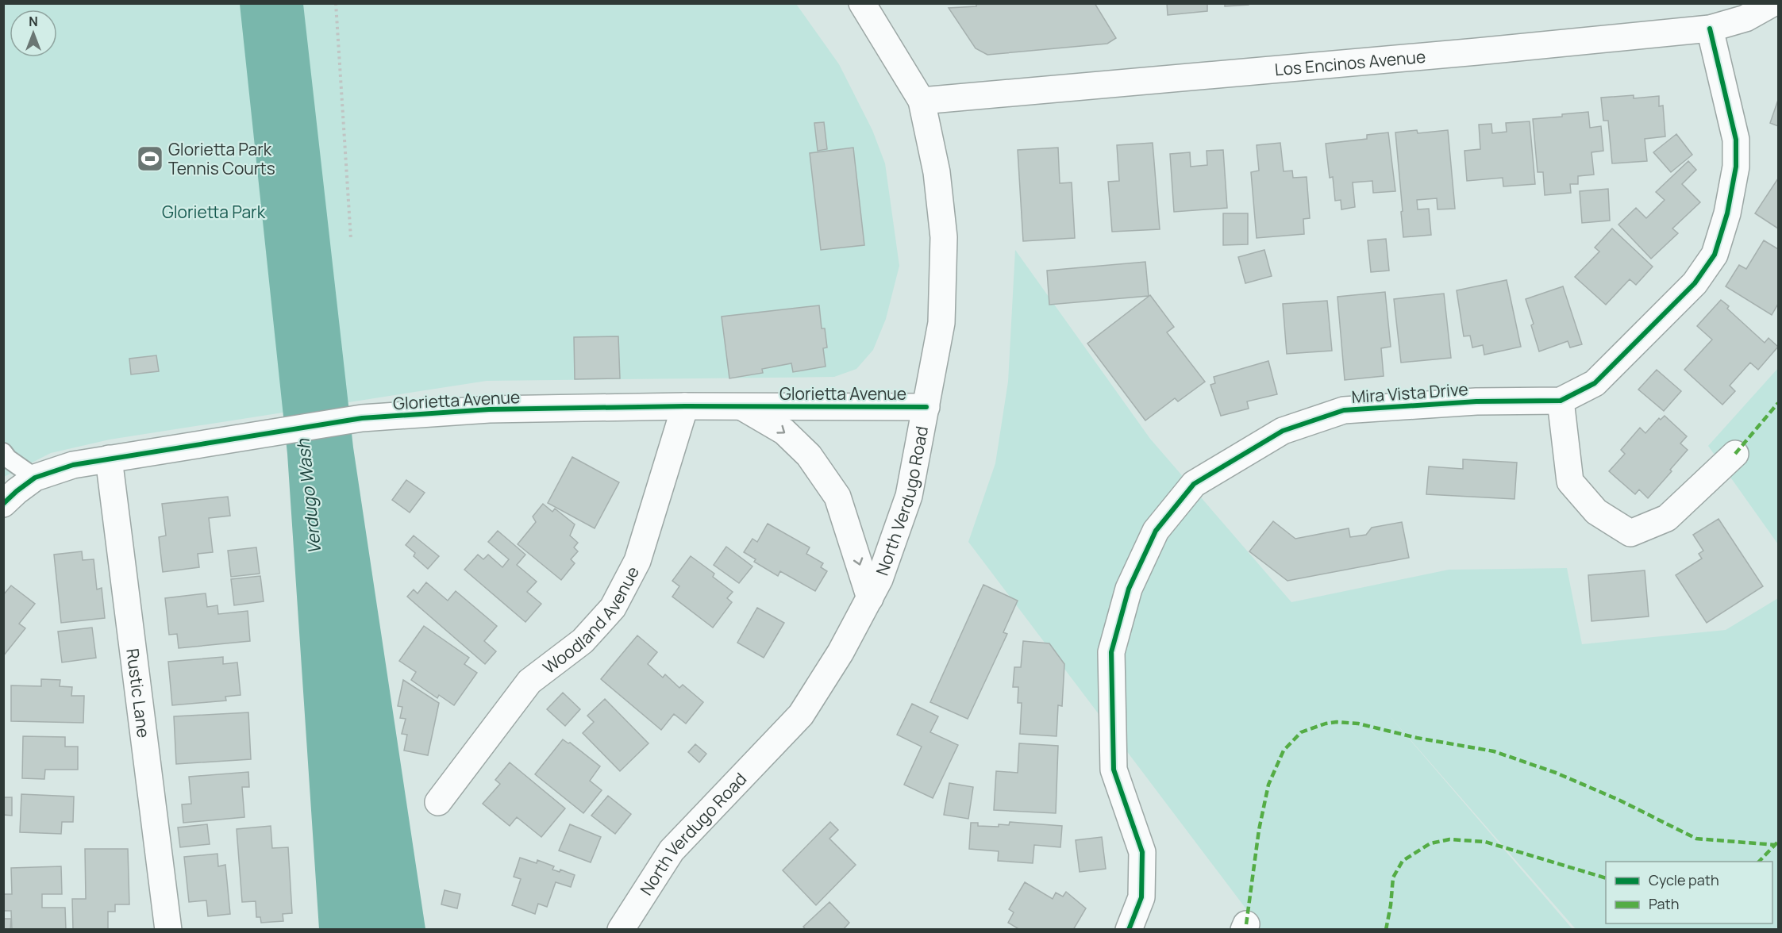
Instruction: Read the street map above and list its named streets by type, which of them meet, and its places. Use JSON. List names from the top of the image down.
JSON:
{
  "streets": {
    "street": [
      "Los Encinos Avenue",
      "Mira Vista Drive",
      "Glorietta Avenue",
      "North Verdugo Road",
      "Woodland Avenue",
      "Rustic Lane"
    ]
  },
  "crossings": [
    ["Los Encinos Avenue", "Mira Vista Drive"],
    ["Los Encinos Avenue", "North Verdugo Road"],
    ["Glorietta Avenue", "North Verdugo Road"],
    ["Glorietta Avenue", "Woodland Avenue"],
    ["Glorietta Avenue", "Rustic Lane"]
  ],
  "water": ["Verdugo Wash"],
  "parks": ["Glorietta Park"],
  "places": {
    "sports": ["Glorietta Park Tennis Courts"]
  },
  "legend": ["Cycle path", "Path"],
  "north": "top"
}
